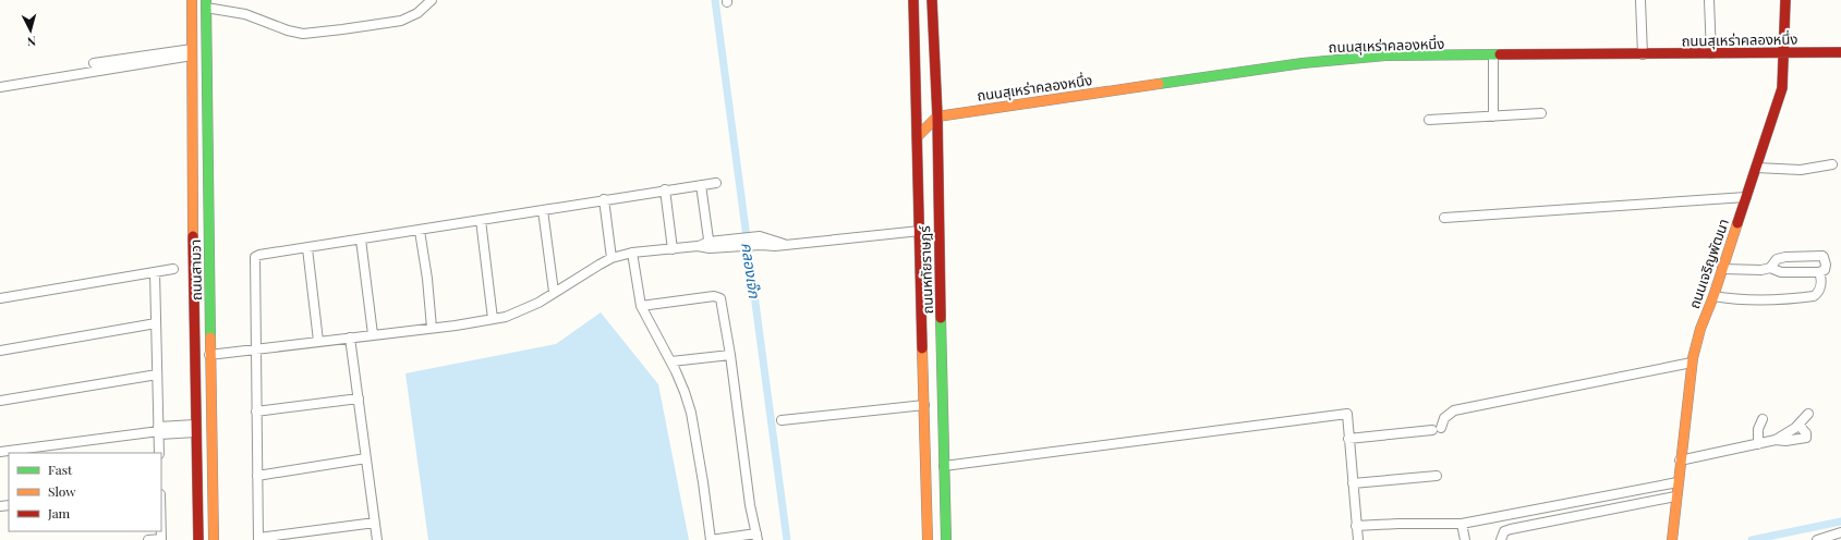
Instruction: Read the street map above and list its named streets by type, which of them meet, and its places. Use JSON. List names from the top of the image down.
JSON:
{
  "streets": {
    "main road": [
      "ถนนสุเหร่าคลองหนึ่ง",
      "ถนนเจริญพัฒนา",
      "ถนนสามวา",
      "ถนนหทัยราษฎร์"
    ]
  },
  "crossings": [
    ["ถนนสุเหร่าคลองหนึ่ง", "ถนนเจริญพัฒนา"],
    ["ถนนสุเหร่าคลองหนึ่ง", "ถนนหทัยราษฎร์"]
  ],
  "water": ["คลองเจ๊ก"],
  "legend": ["Fast", "Slow", "Jam"],
  "north": "bottom"
}
